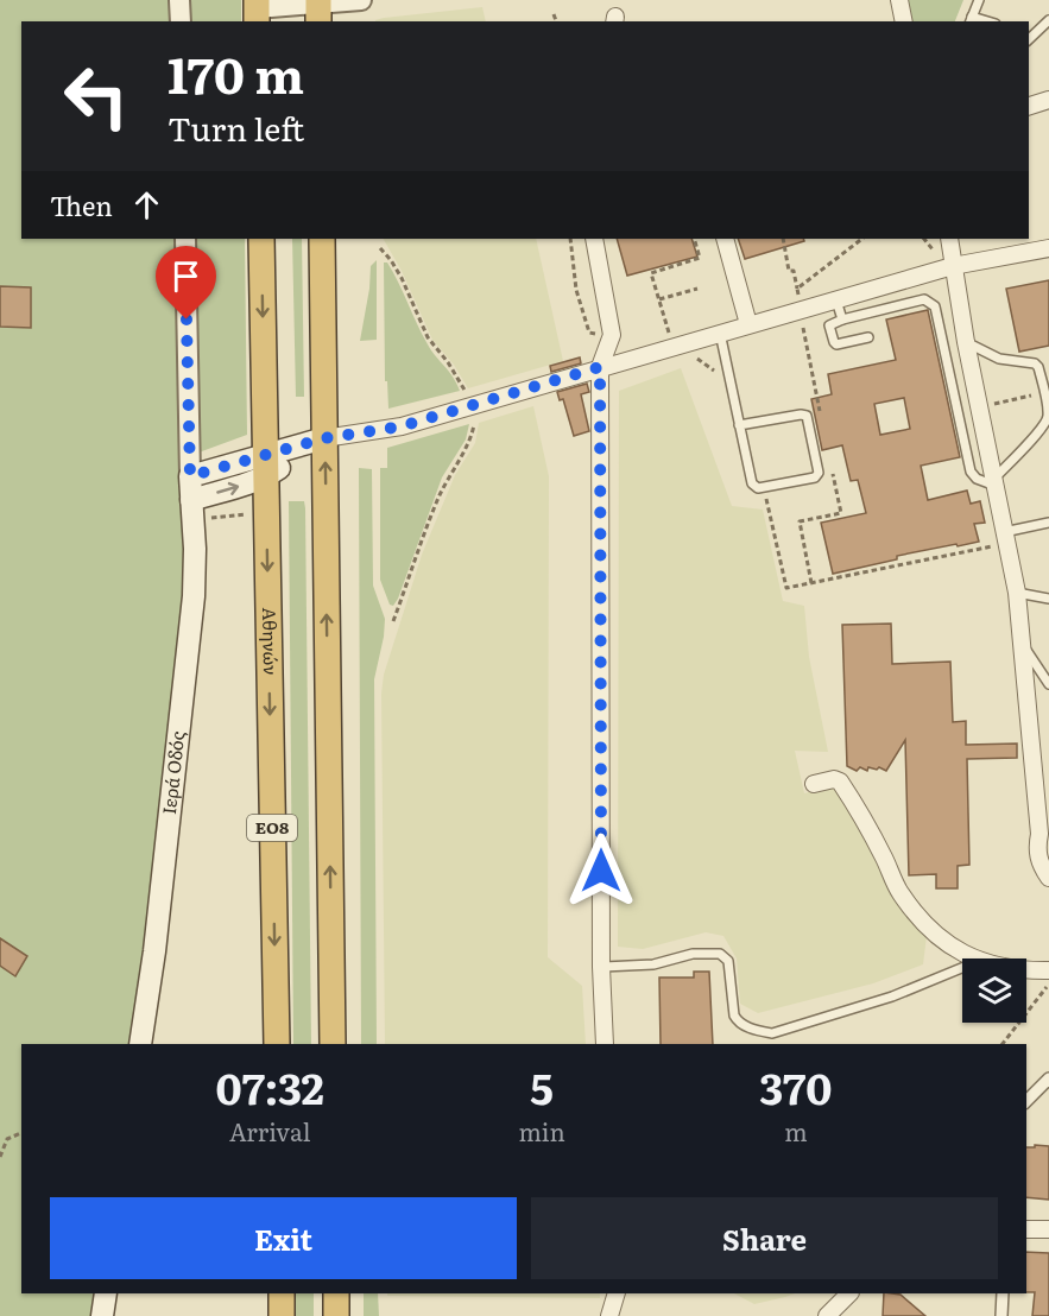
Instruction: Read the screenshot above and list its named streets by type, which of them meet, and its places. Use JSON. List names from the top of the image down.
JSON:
{
  "streets": {
    "highway": ["Αθηνών", "ΕΟ8"],
    "main road": ["Ιερά Οδός"]
  },
  "page": {
    "turn": ["170 m", "Turn left"],
    "then": "Then",
    "eta": [
      "07:32",
      "Arrival",
      "5",
      "min",
      "370",
      "m"
    ],
    "buttons": ["Exit", "Share"]
  }
}
